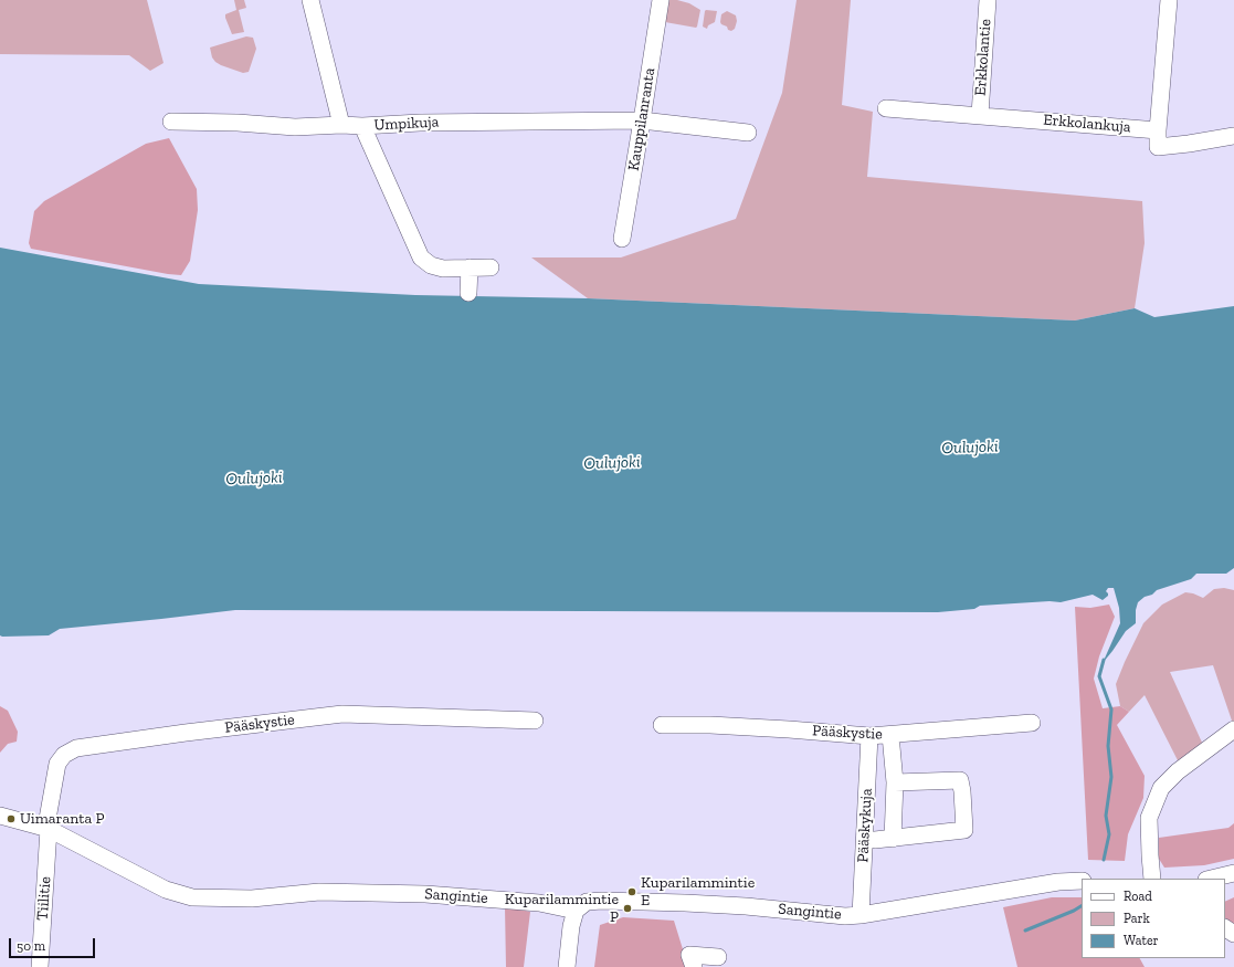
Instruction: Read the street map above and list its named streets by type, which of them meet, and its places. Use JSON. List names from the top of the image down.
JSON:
{
  "streets": {
    "street": [
      "Erkkolantie",
      "Kauppilanranta",
      "Umpikuja",
      "Erkkolankuja",
      "Pääskystie",
      "Pääskykuja",
      "Sangintie",
      "Tiilitie"
    ]
  },
  "crossings": [
    ["Erkkolantie", "Erkkolankuja"],
    ["Kauppilanranta", "Umpikuja"],
    ["Pääskystie", "Pääskykuja"],
    ["Pääskystie", "Sangintie"],
    ["Pääskystie", "Tiilitie"],
    ["Pääskykuja", "Sangintie"],
    ["Sangintie", "Tiilitie"]
  ],
  "water": ["Oulujoki"],
  "places": ["Uimaranta P", "Kuparilammintie E", "Kuparilammintie P"],
  "legend": ["Road", "Park", "Water"],
  "scale_bar": "50 m"
}
